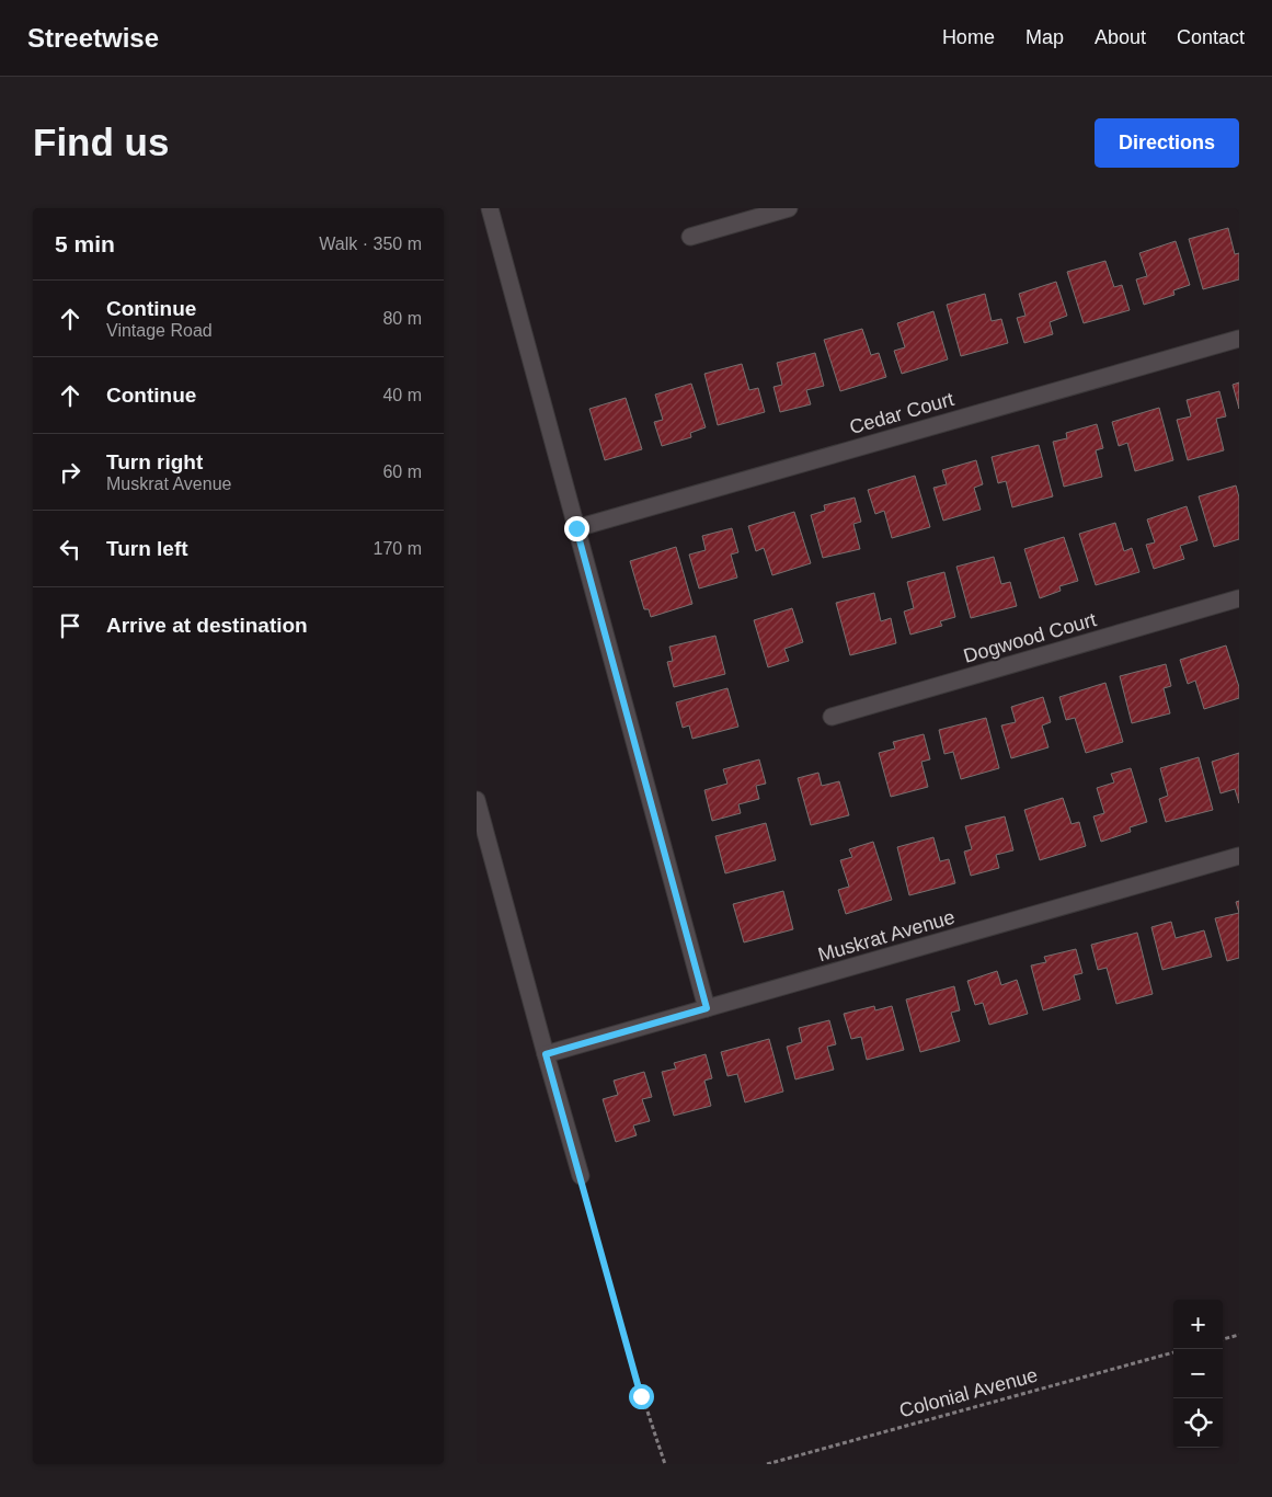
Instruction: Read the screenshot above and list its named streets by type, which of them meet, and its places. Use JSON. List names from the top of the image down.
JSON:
{
  "streets": {
    "street": ["Cedar Court", "Dogwood Court", "Muskrat Avenue"],
    "path": ["Colonial Avenue"]
  },
  "page": {
    "header": "Streetwise",
    "nav": [
      "Home",
      "Map",
      "About",
      "Contact"
    ],
    "buttons": "Directions",
    "title": "Find us",
    "heading": ["5 min", "Walk · 350 m"],
    "list": [
      ["Continue", "Vintage Road", "80 m"],
      ["Continue", "40 m"],
      ["Turn right", "Muskrat Avenue", "60 m"],
      ["Turn left", "170 m"],
      "Arrive at destination"
    ],
    "map_buttons": ["+", "−"]
  }
}
